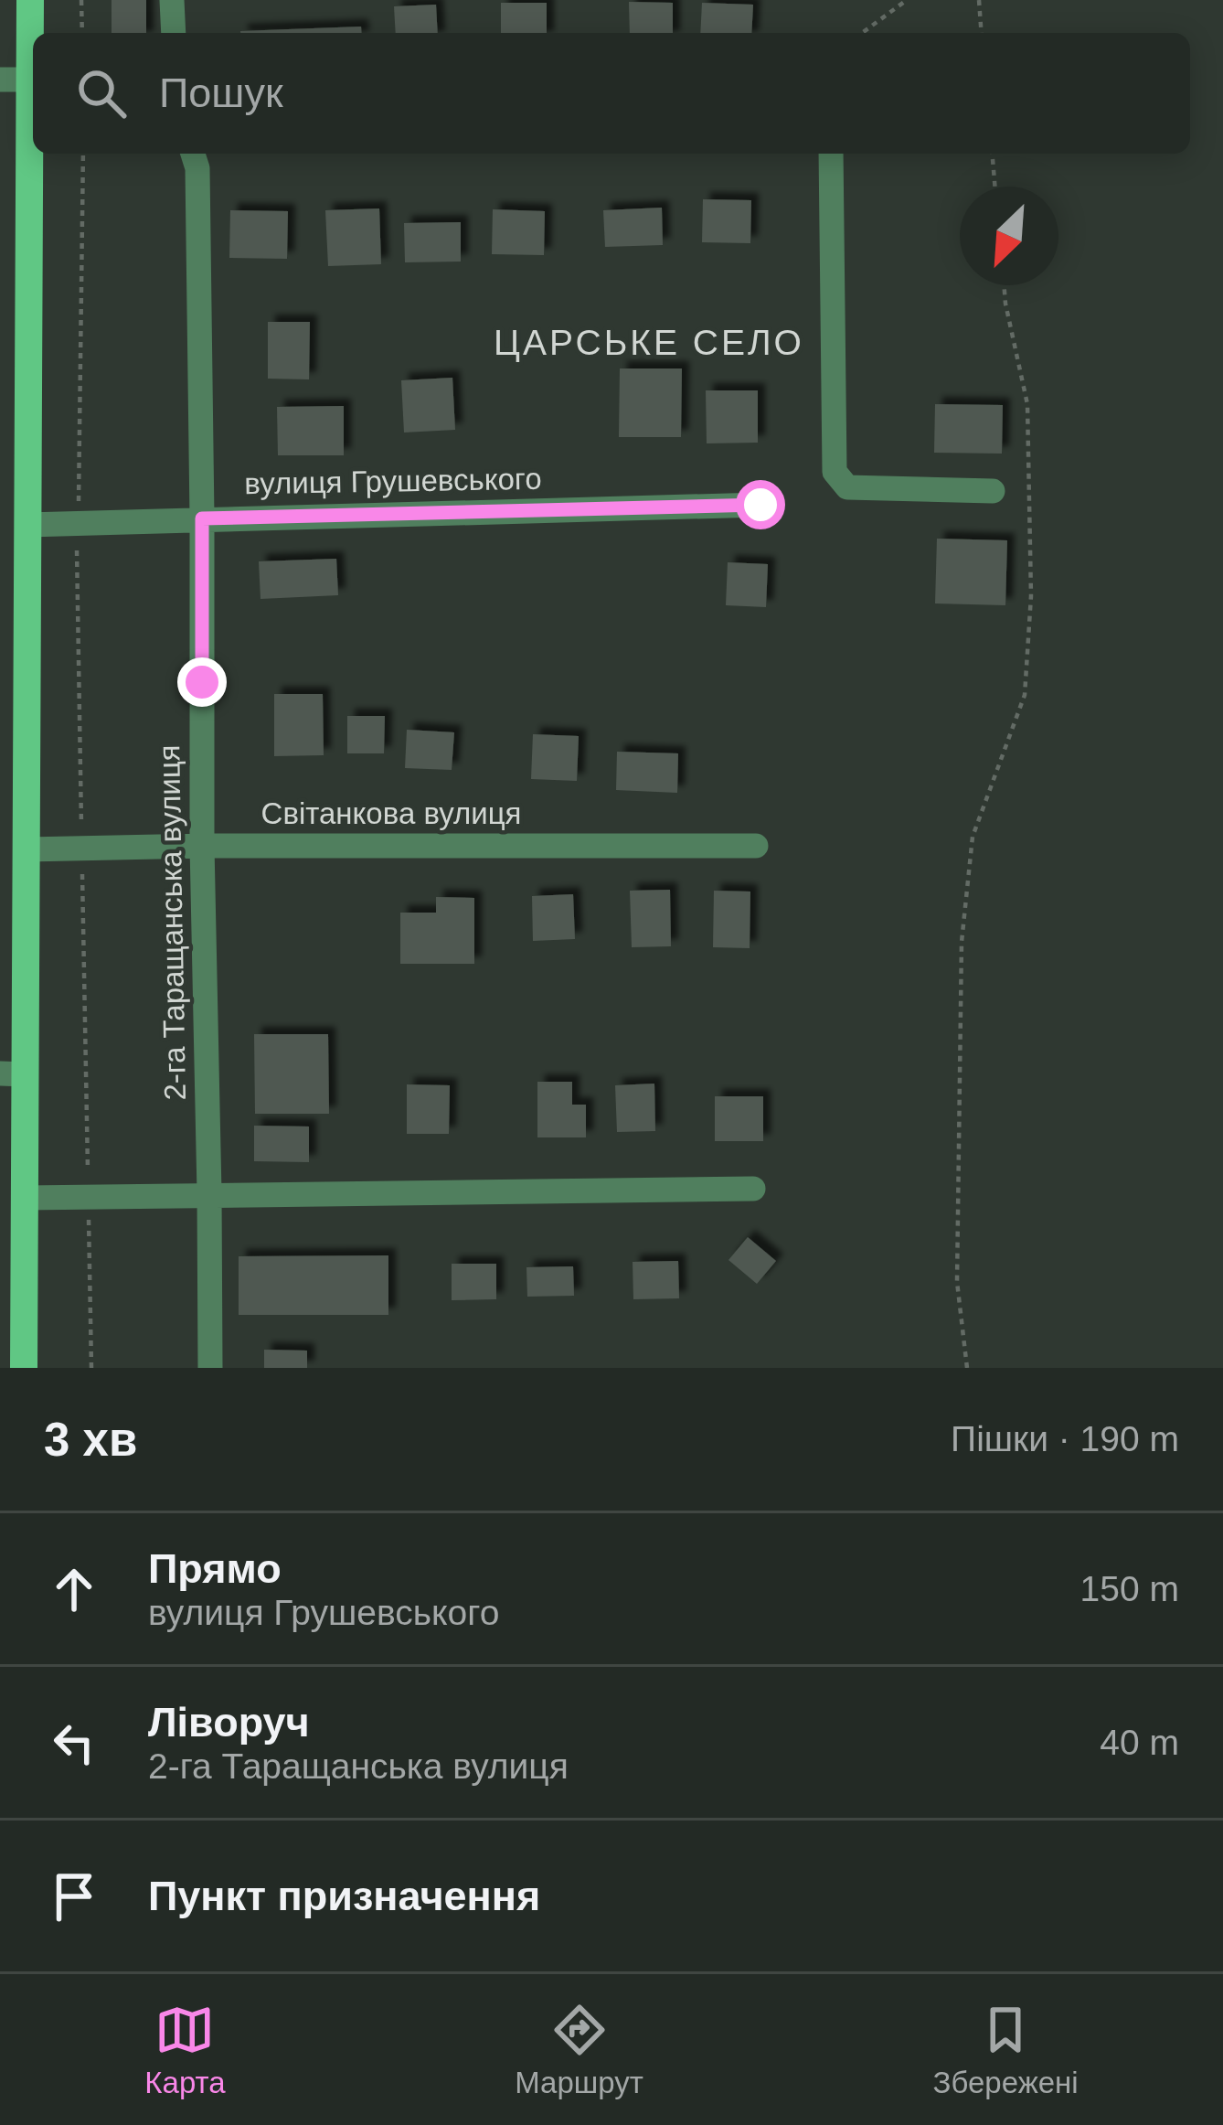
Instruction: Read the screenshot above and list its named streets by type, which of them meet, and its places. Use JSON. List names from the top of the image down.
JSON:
{
  "streets": {
    "street": ["вулиця Грушевського", "Світанкова вулиця", "2-га Таращанська вулиця"]
  },
  "crossings": [
    ["вулиця Грушевського", "2-га Таращанська вулиця"],
    ["Світанкова вулиця", "2-га Таращанська вулиця"]
  ],
  "districts": ["ЦАРСЬКЕ СЕЛО"],
  "north": "bottom left",
  "page": {
    "search": "Пошук",
    "heading": ["3 хв", "Пішки · 190 m"],
    "list": [
      ["Прямо", "вулиця Грушевського", "150 m"],
      ["Ліворуч", "2-га Таращанська вулиця", "40 m"],
      "Пункт призначення"
    ],
    "nav": ["Карта", "Маршрут", "Збережені"]
  }
}
